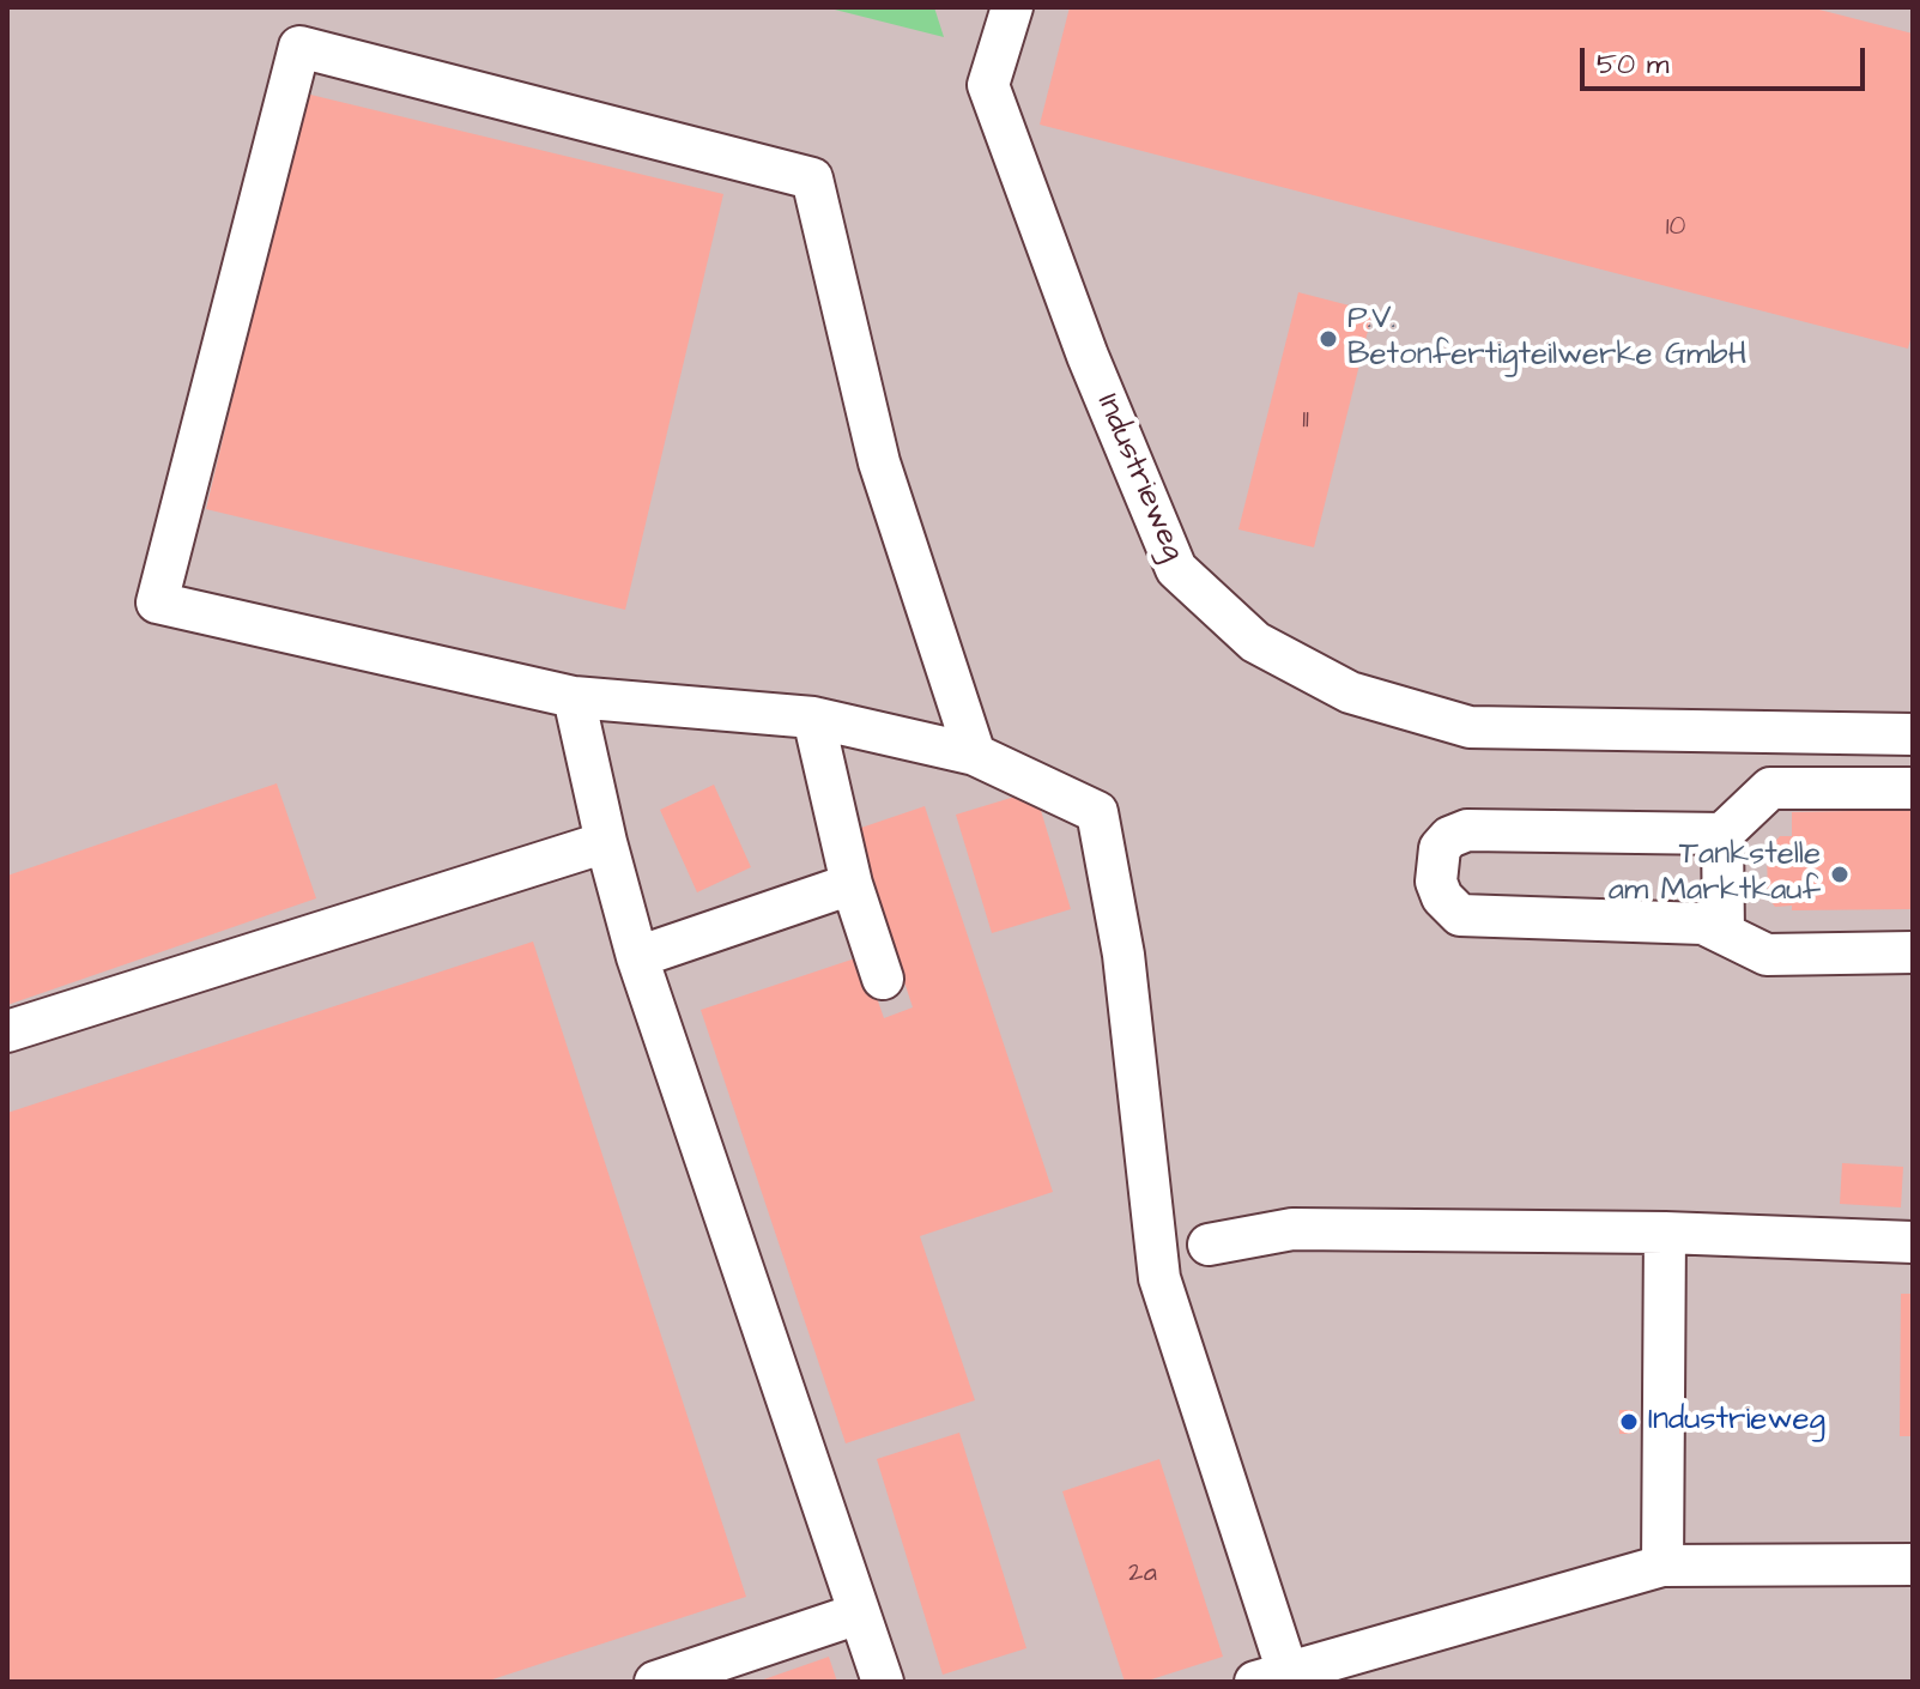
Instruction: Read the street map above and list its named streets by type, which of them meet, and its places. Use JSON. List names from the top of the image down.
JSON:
{
  "streets": {
    "street": ["Industrieweg"]
  },
  "places": ["P.V. Betonfertigteilwerke GmbH", "Tankstelle am Marktkauf", "Industrieweg"],
  "house_numbers": ["10", "11", "2a"],
  "scale_bar": "50 m"
}
